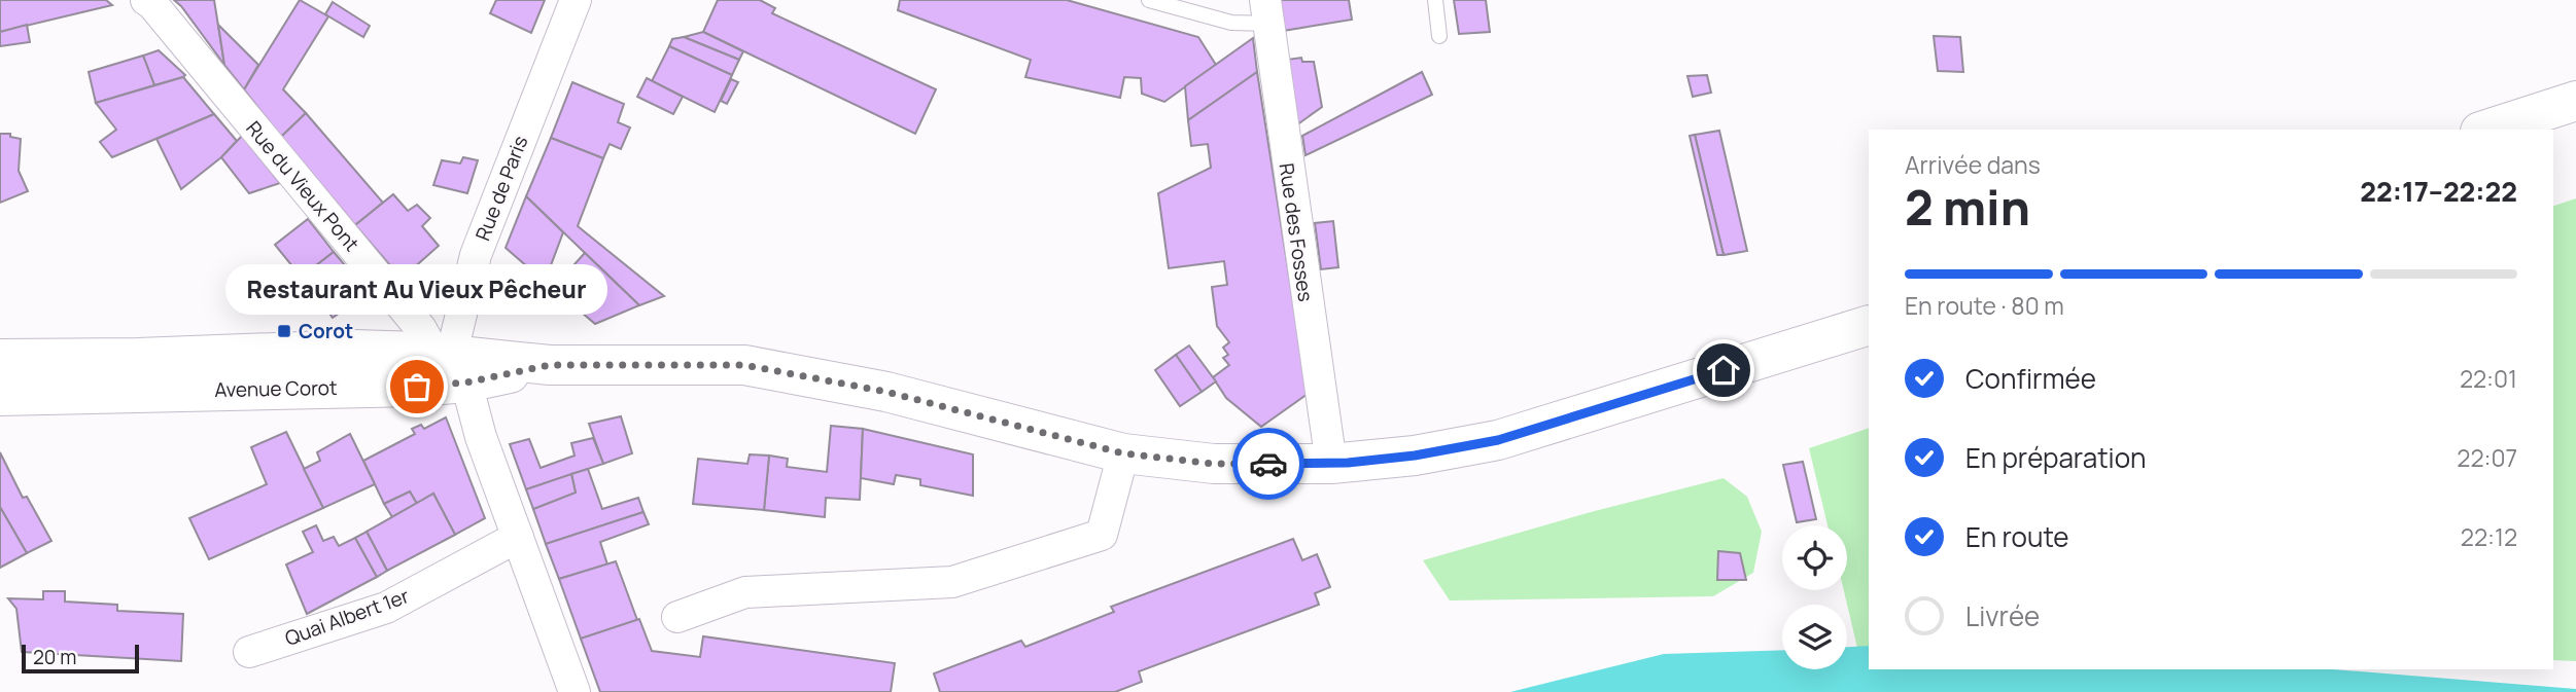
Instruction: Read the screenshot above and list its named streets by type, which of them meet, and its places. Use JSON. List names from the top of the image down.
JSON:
{
  "streets": {
    "main road": ["Avenue Corot"],
    "street": [
      "Rue du Vieux Pont",
      "Rue de Paris",
      "Rue des Fosses",
      "Quai Albert 1er"
    ]
  },
  "crossings": [
    ["Rue du Vieux Pont", "Rue de Paris"],
    ["Rue du Vieux Pont", "Avenue Corot"],
    ["Rue du Vieux Pont", "Quai Albert 1er"],
    ["Rue de Paris", "Avenue Corot"],
    ["Rue des Fosses", "Avenue Corot"]
  ],
  "places": {
    "transit": ["Corot"],
    "other": ["Restaurant Au Vieux Pêcheur"]
  },
  "scale_bar": "20 m",
  "page": {
    "heading": ["2 min", "Arrivée dans", "22:17–22:22"],
    "bar": "En route · 80 m",
    "bubble": "Restaurant Au Vieux Pêcheur",
    "list": [
      ["Confirmée", "22:01"],
      ["En préparation", "22:07"],
      ["En route", "22:12"],
      "Livrée"
    ],
    "scale": "20 m"
  }
}
